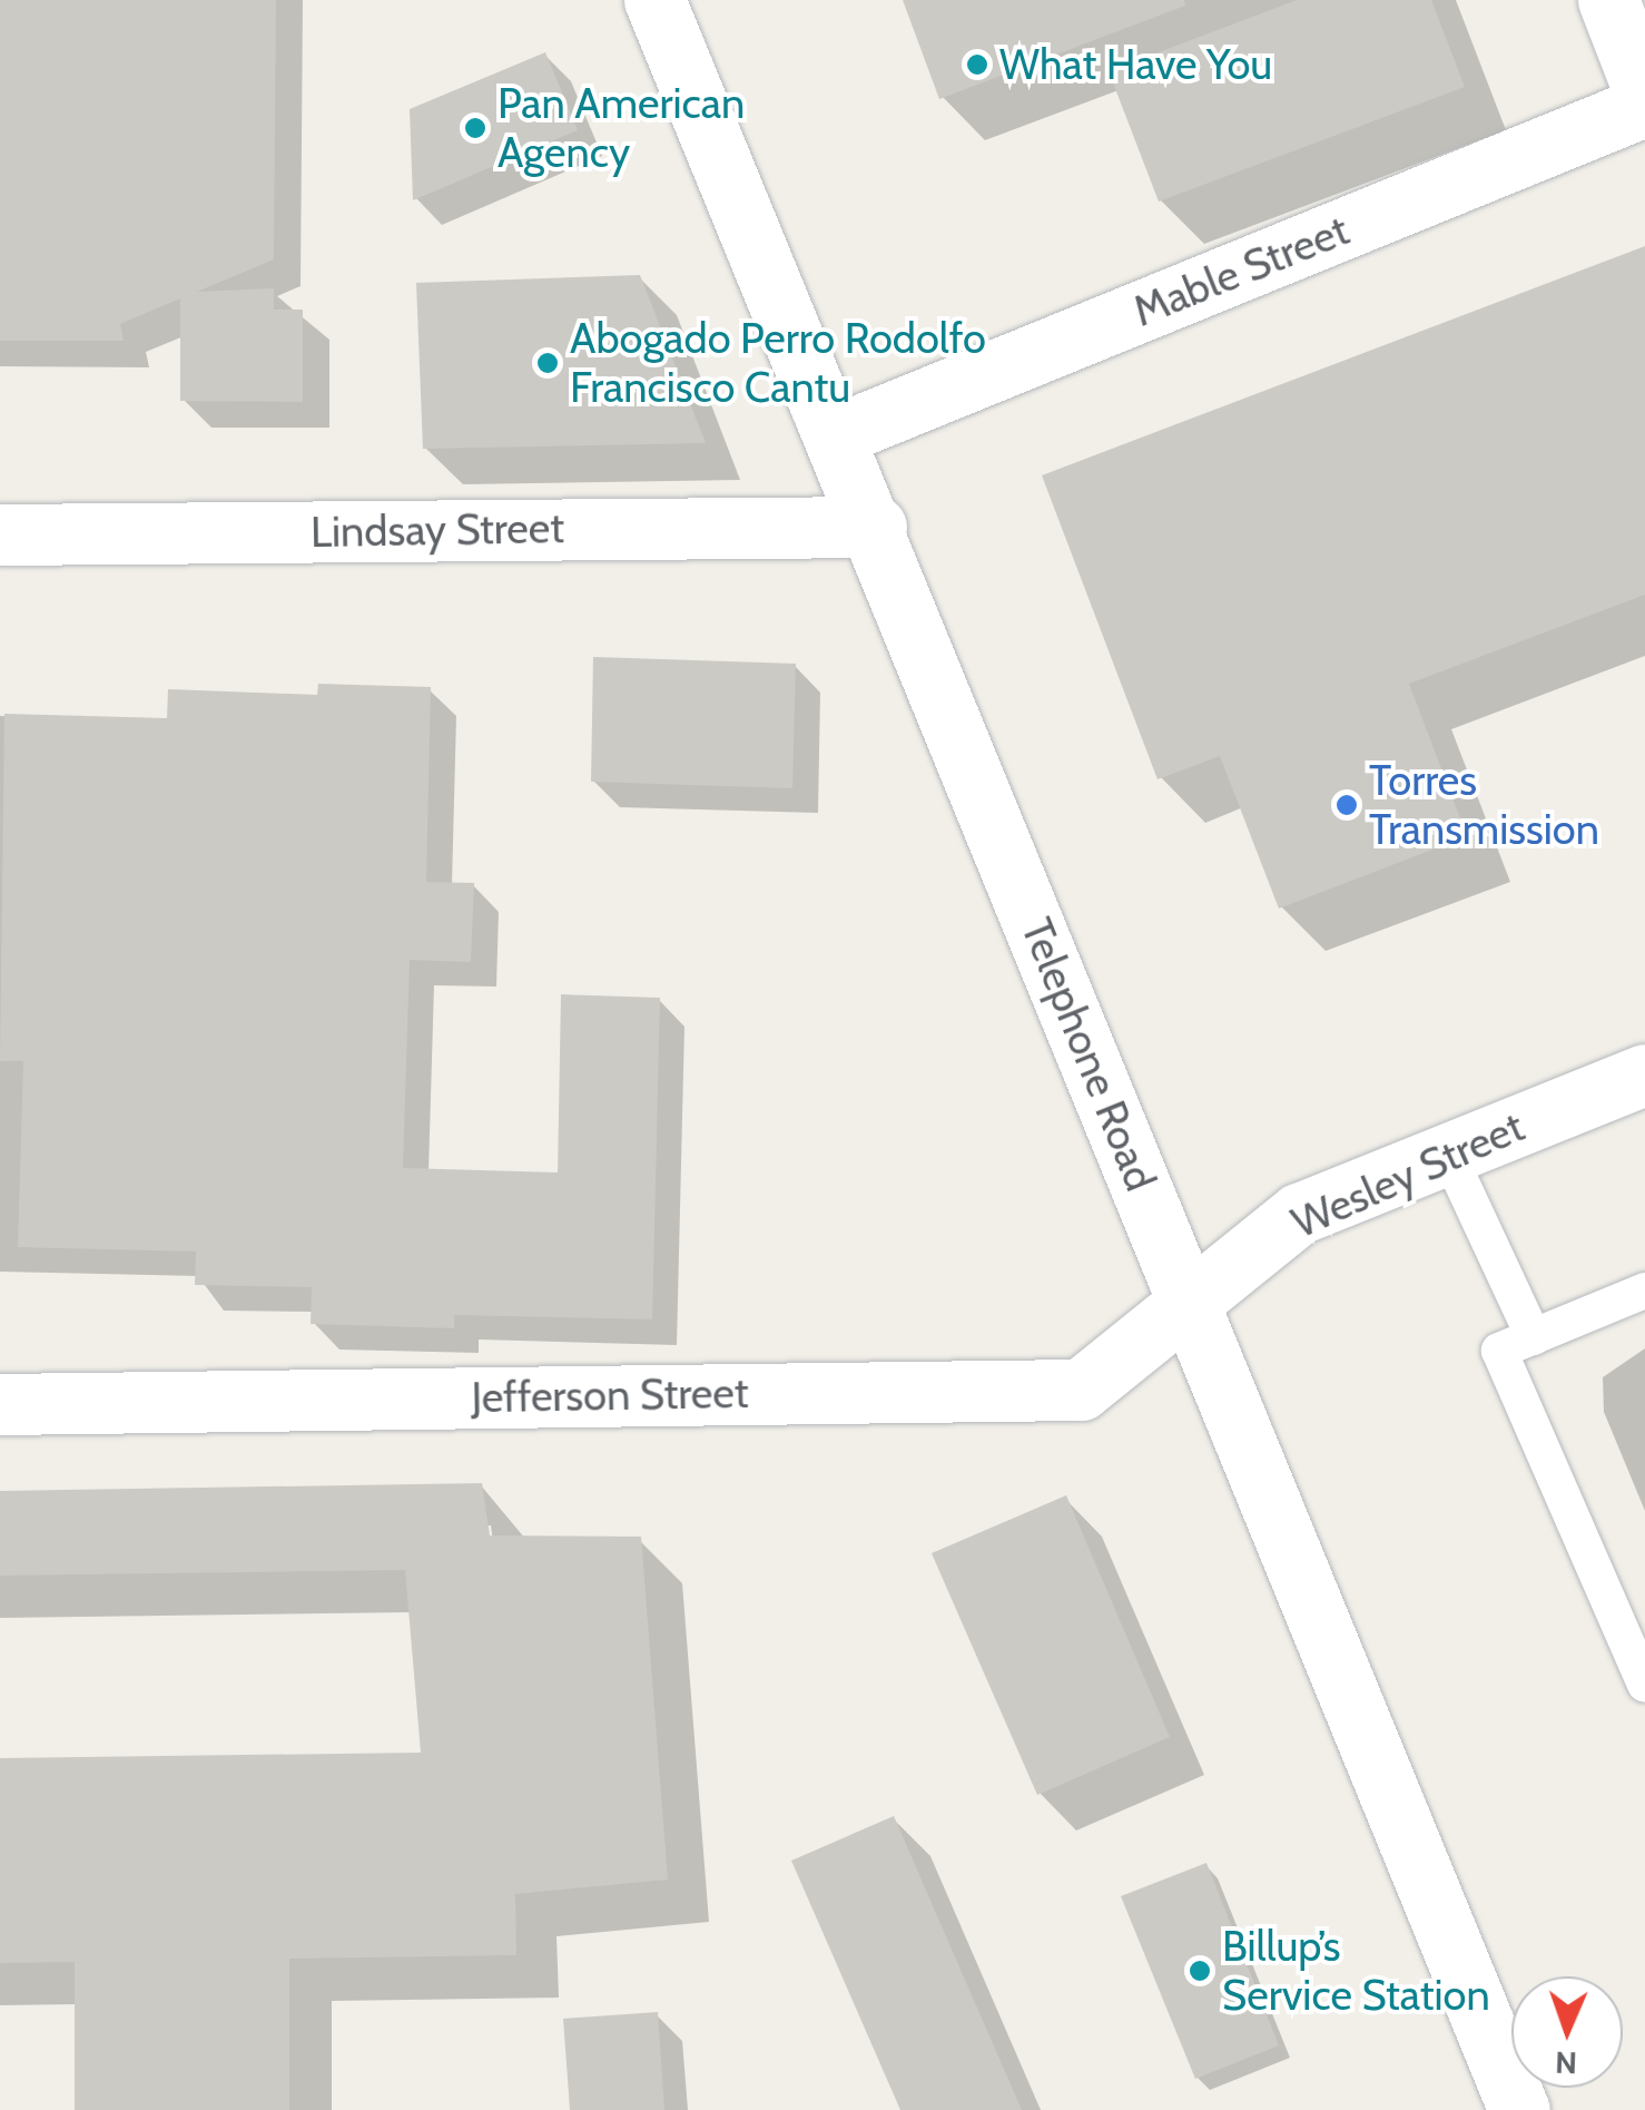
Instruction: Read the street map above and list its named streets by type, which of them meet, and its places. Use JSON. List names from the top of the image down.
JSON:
{
  "streets": {
    "street": [
      "Mable Street",
      "Lindsay Street",
      "Telephone Road",
      "Wesley Street",
      "Jefferson Street"
    ]
  },
  "crossings": [
    ["Mable Street", "Telephone Road"],
    ["Lindsay Street", "Telephone Road"],
    ["Telephone Road", "Wesley Street"],
    ["Telephone Road", "Jefferson Street"],
    ["Wesley Street", "Jefferson Street"]
  ],
  "places": [
    "What Have You",
    "Pan American Agency",
    "Abogado Perro Rodolfo Francisco Cantu",
    "Torres Transmission",
    "Billup’s Service Station"
  ],
  "north": "bottom"
}
